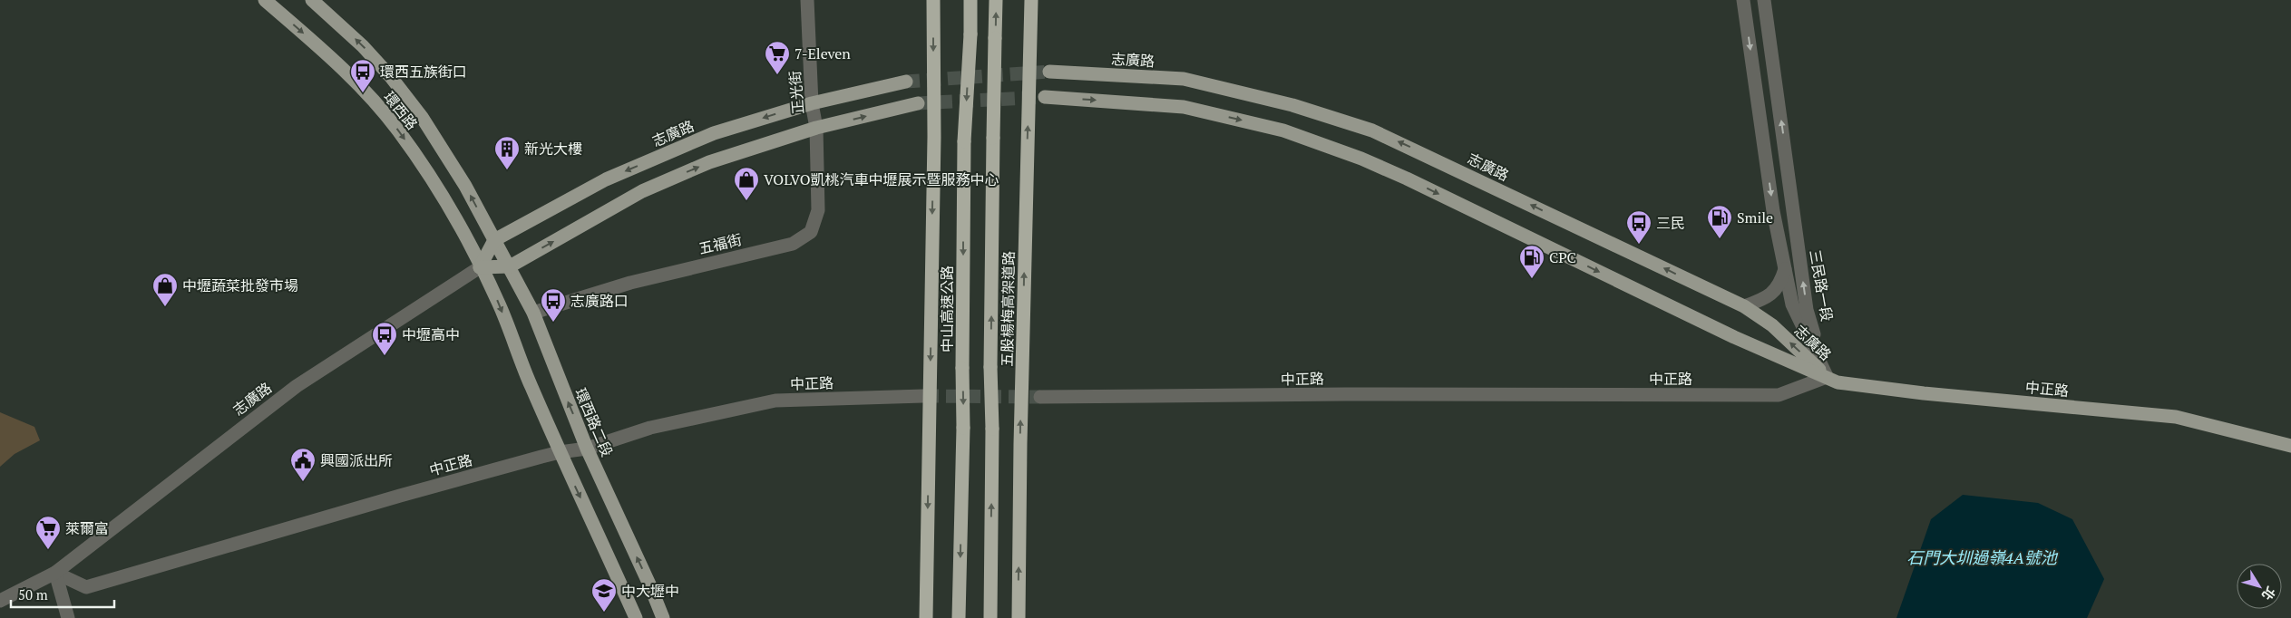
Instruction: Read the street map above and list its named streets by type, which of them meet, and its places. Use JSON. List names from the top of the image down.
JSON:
{
  "streets": {
    "highway": ["中山高速公路", "五股楊梅高架道路"],
    "main road": [
      "志廣路",
      "環西路",
      "中正路",
      "環西路二段"
    ],
    "street": ["正光街", "五福街", "三民路一段"]
  },
  "crossings": [
    ["志廣路", "正光街"],
    ["志廣路", "環西路"],
    ["志廣路", "三民路一段"],
    ["志廣路", "中正路"],
    ["志廣路", "環西路二段"],
    ["正光街", "五福街"],
    ["環西路", "環西路二段"],
    ["五福街", "環西路二段"],
    ["三民路一段", "中正路"],
    ["中正路", "環西路二段"]
  ],
  "water": ["石門大圳過嶺4A號池"],
  "places": {
    "supermarket": ["7-Eleven", "萊爾富"],
    "bus stop": [
      "環西五族街口",
      "三民",
      "志廣路口",
      "中壢高中"
    ],
    "building": ["新光大樓"],
    "shop": ["VOLVO凱桃汽車中壢展示暨服務中心", "中壢蔬菜批發市場"],
    "fuel station": ["Smile", "CPC"],
    "public building": ["興國派出所"],
    "school or university": ["中大壢中"]
  },
  "scale_bar": "50 m",
  "north": "bottom right"
}
